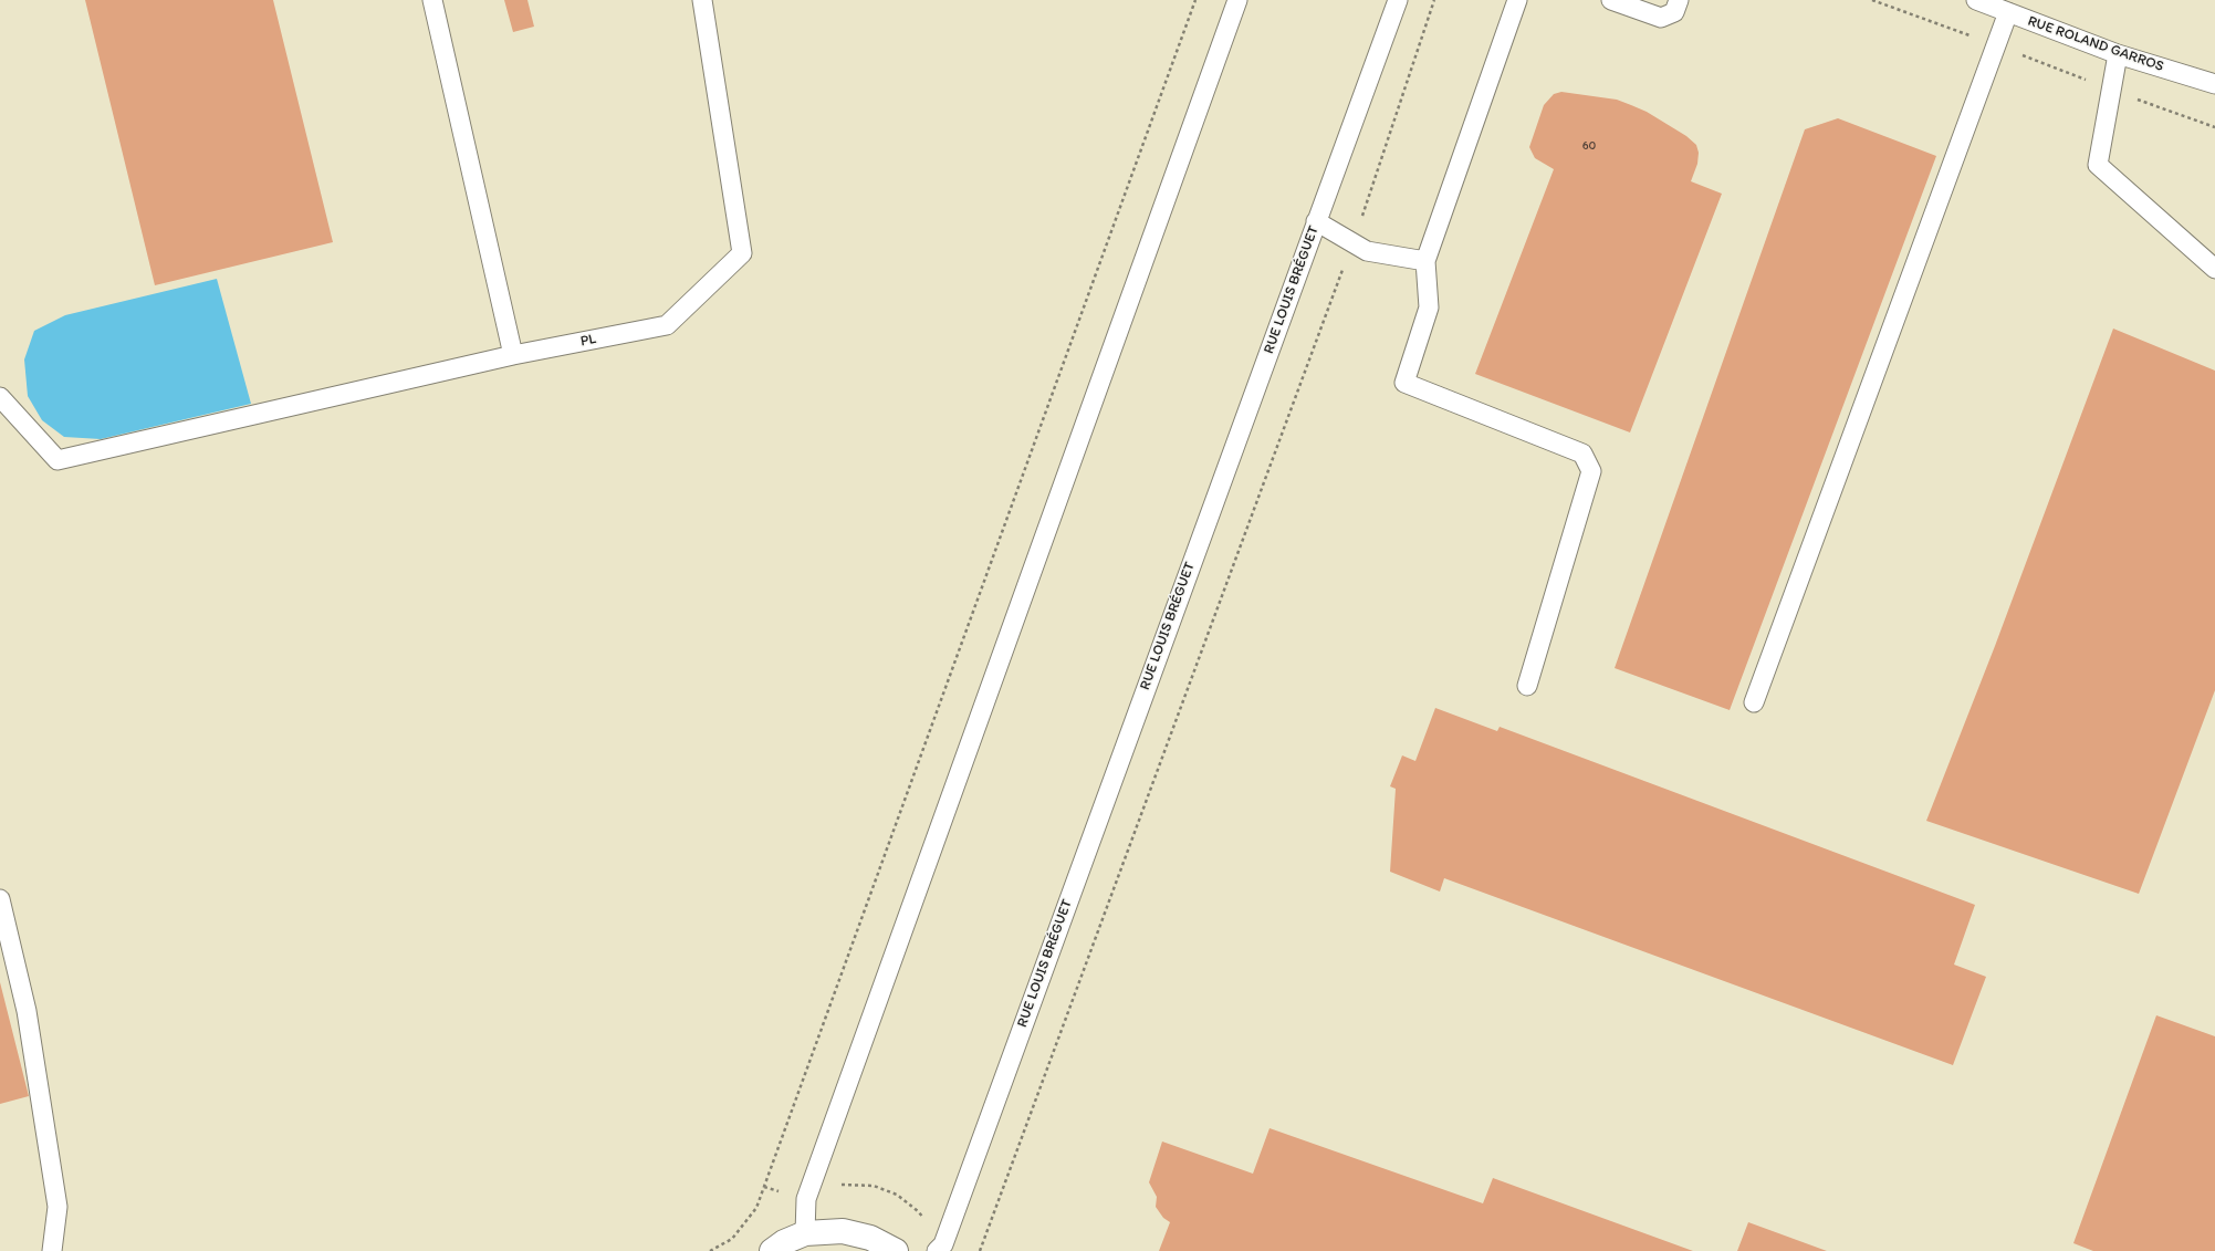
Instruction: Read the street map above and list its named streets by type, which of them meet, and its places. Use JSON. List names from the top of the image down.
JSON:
{
  "streets": {
    "lane": ["RUE ROLAND GARROS", "RUE LOUIS BRÉGUET", "PL"]
  },
  "house_numbers": ["60"]
}
